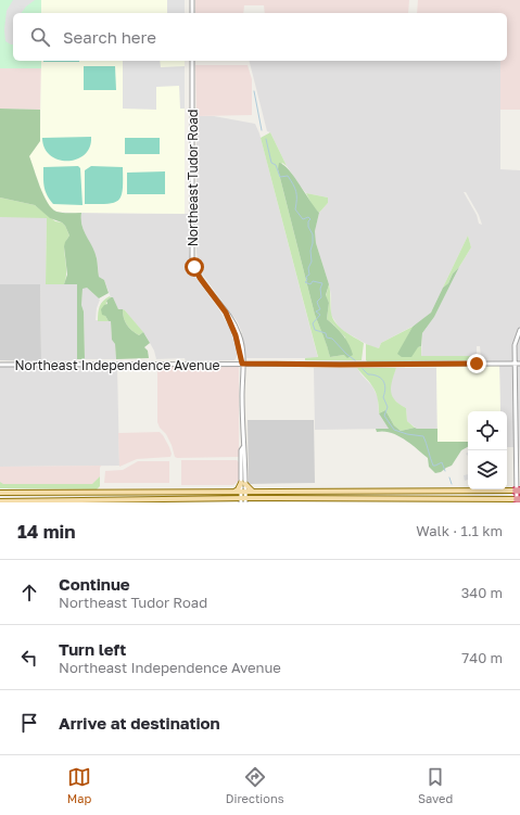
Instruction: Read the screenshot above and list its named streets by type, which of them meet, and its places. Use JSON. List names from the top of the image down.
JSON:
{
  "streets": {
    "street": ["Northeast Tudor Road", "Northeast Independence Avenue"]
  },
  "crossings": [
    ["Northeast Tudor Road", "Northeast Independence Avenue"]
  ],
  "page": {
    "search": "Search here",
    "heading": ["14 min", "Walk · 1.1 km"],
    "list": [
      ["Continue", "Northeast Tudor Road", "340 m"],
      ["Turn left", "Northeast Independence Avenue", "740 m"],
      "Arrive at destination"
    ],
    "nav": ["Map", "Directions", "Saved"]
  }
}
